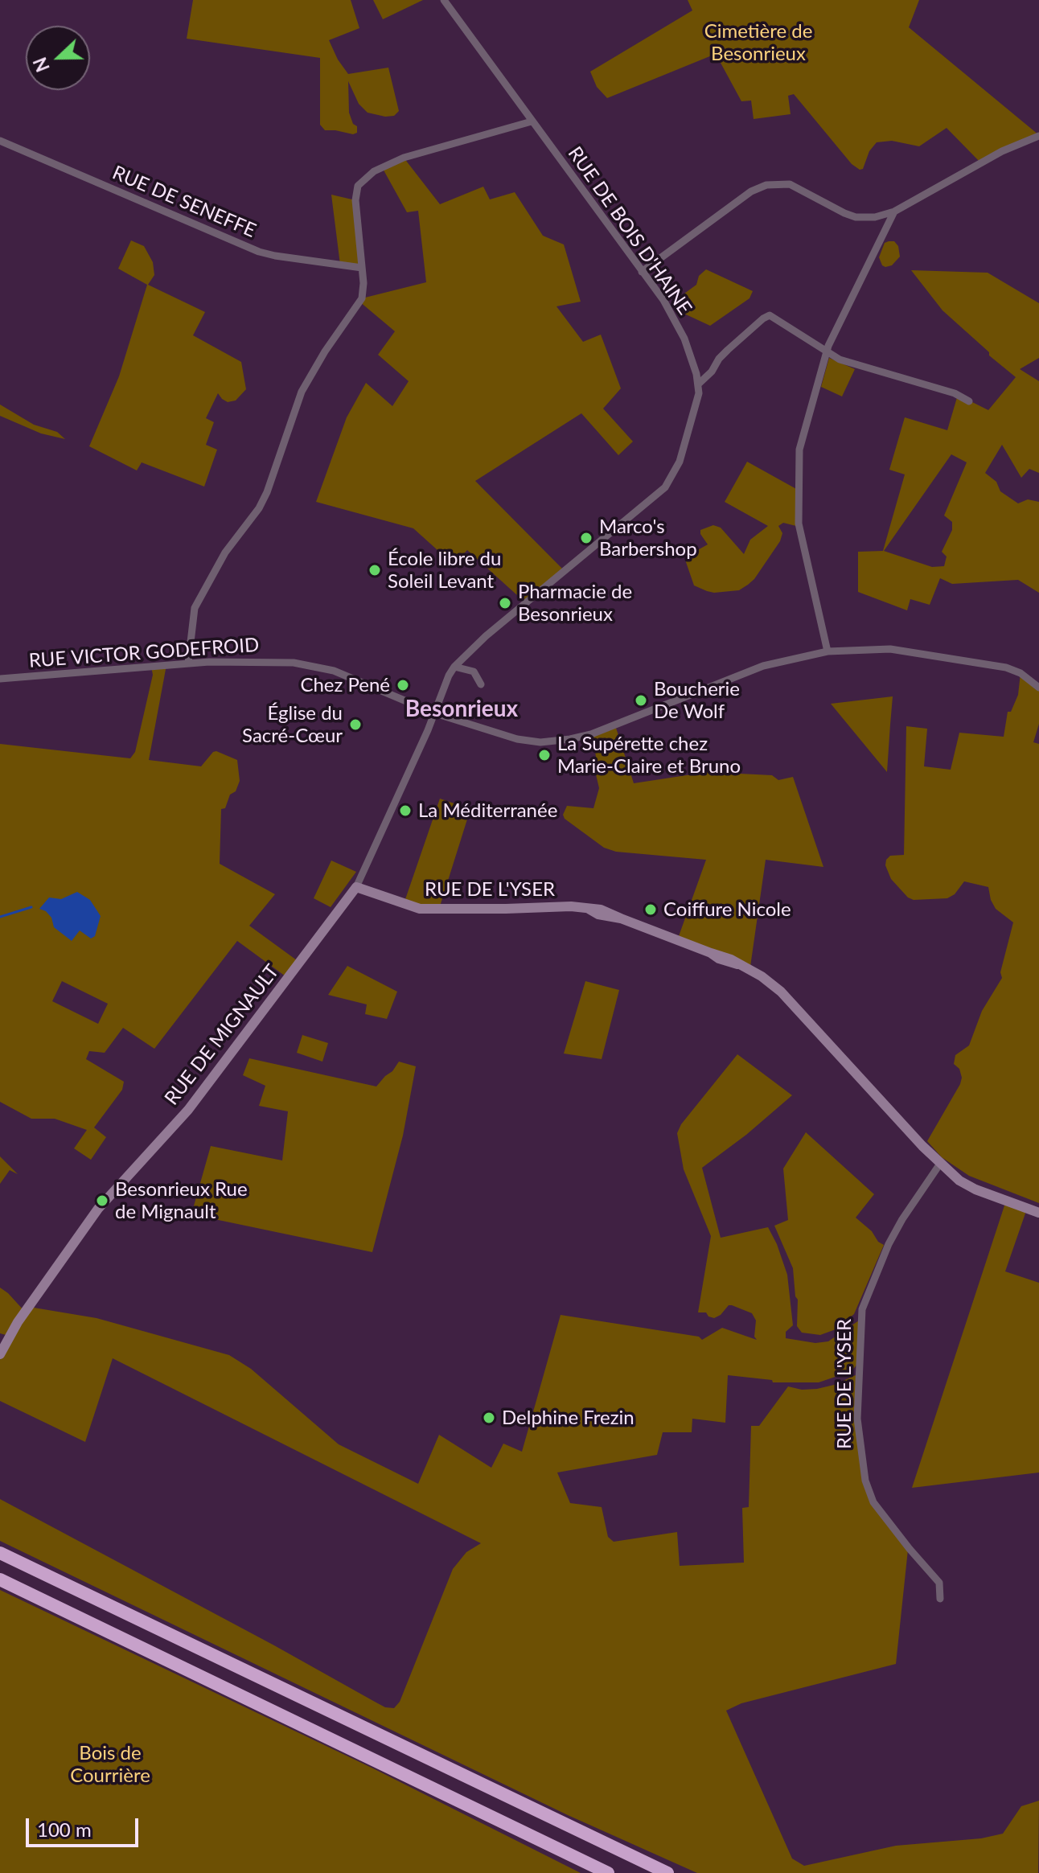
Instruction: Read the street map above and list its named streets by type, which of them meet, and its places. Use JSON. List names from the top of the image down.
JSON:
{
  "streets": {
    "street": [
      "RUE DE SENEFFE",
      "RUE DE BOIS D'HAINE",
      "RUE VICTOR GODEFROID",
      "RUE DE L'YSER",
      "RUE DE MIGNAULT"
    ]
  },
  "crossings": [
    ["RUE DE BOIS D'HAINE", "RUE VICTOR GODEFROID"],
    ["RUE DE BOIS D'HAINE", "RUE DE MIGNAULT"],
    ["RUE VICTOR GODEFROID", "RUE DE MIGNAULT"],
    ["RUE DE L'YSER", "RUE DE MIGNAULT"]
  ],
  "districts": ["Besonrieux"],
  "parks": ["Cimetière de Besonrieux", "Bois de Courrière"],
  "places": [
    "Marco's Barbershop",
    "École libre du Soleil Levant",
    "Pharmacie de Besonrieux",
    "Chez Pené",
    "Boucherie De Wolf",
    "Église du Sacré-Cœur",
    "La Supérette chez Marie-Claire et Bruno",
    "La Méditerranée",
    "Coiffure Nicole",
    "Besonrieux Rue de Mignault",
    "Delphine Frezin"
  ],
  "scale_bar": "100 m",
  "north": "left"
}
